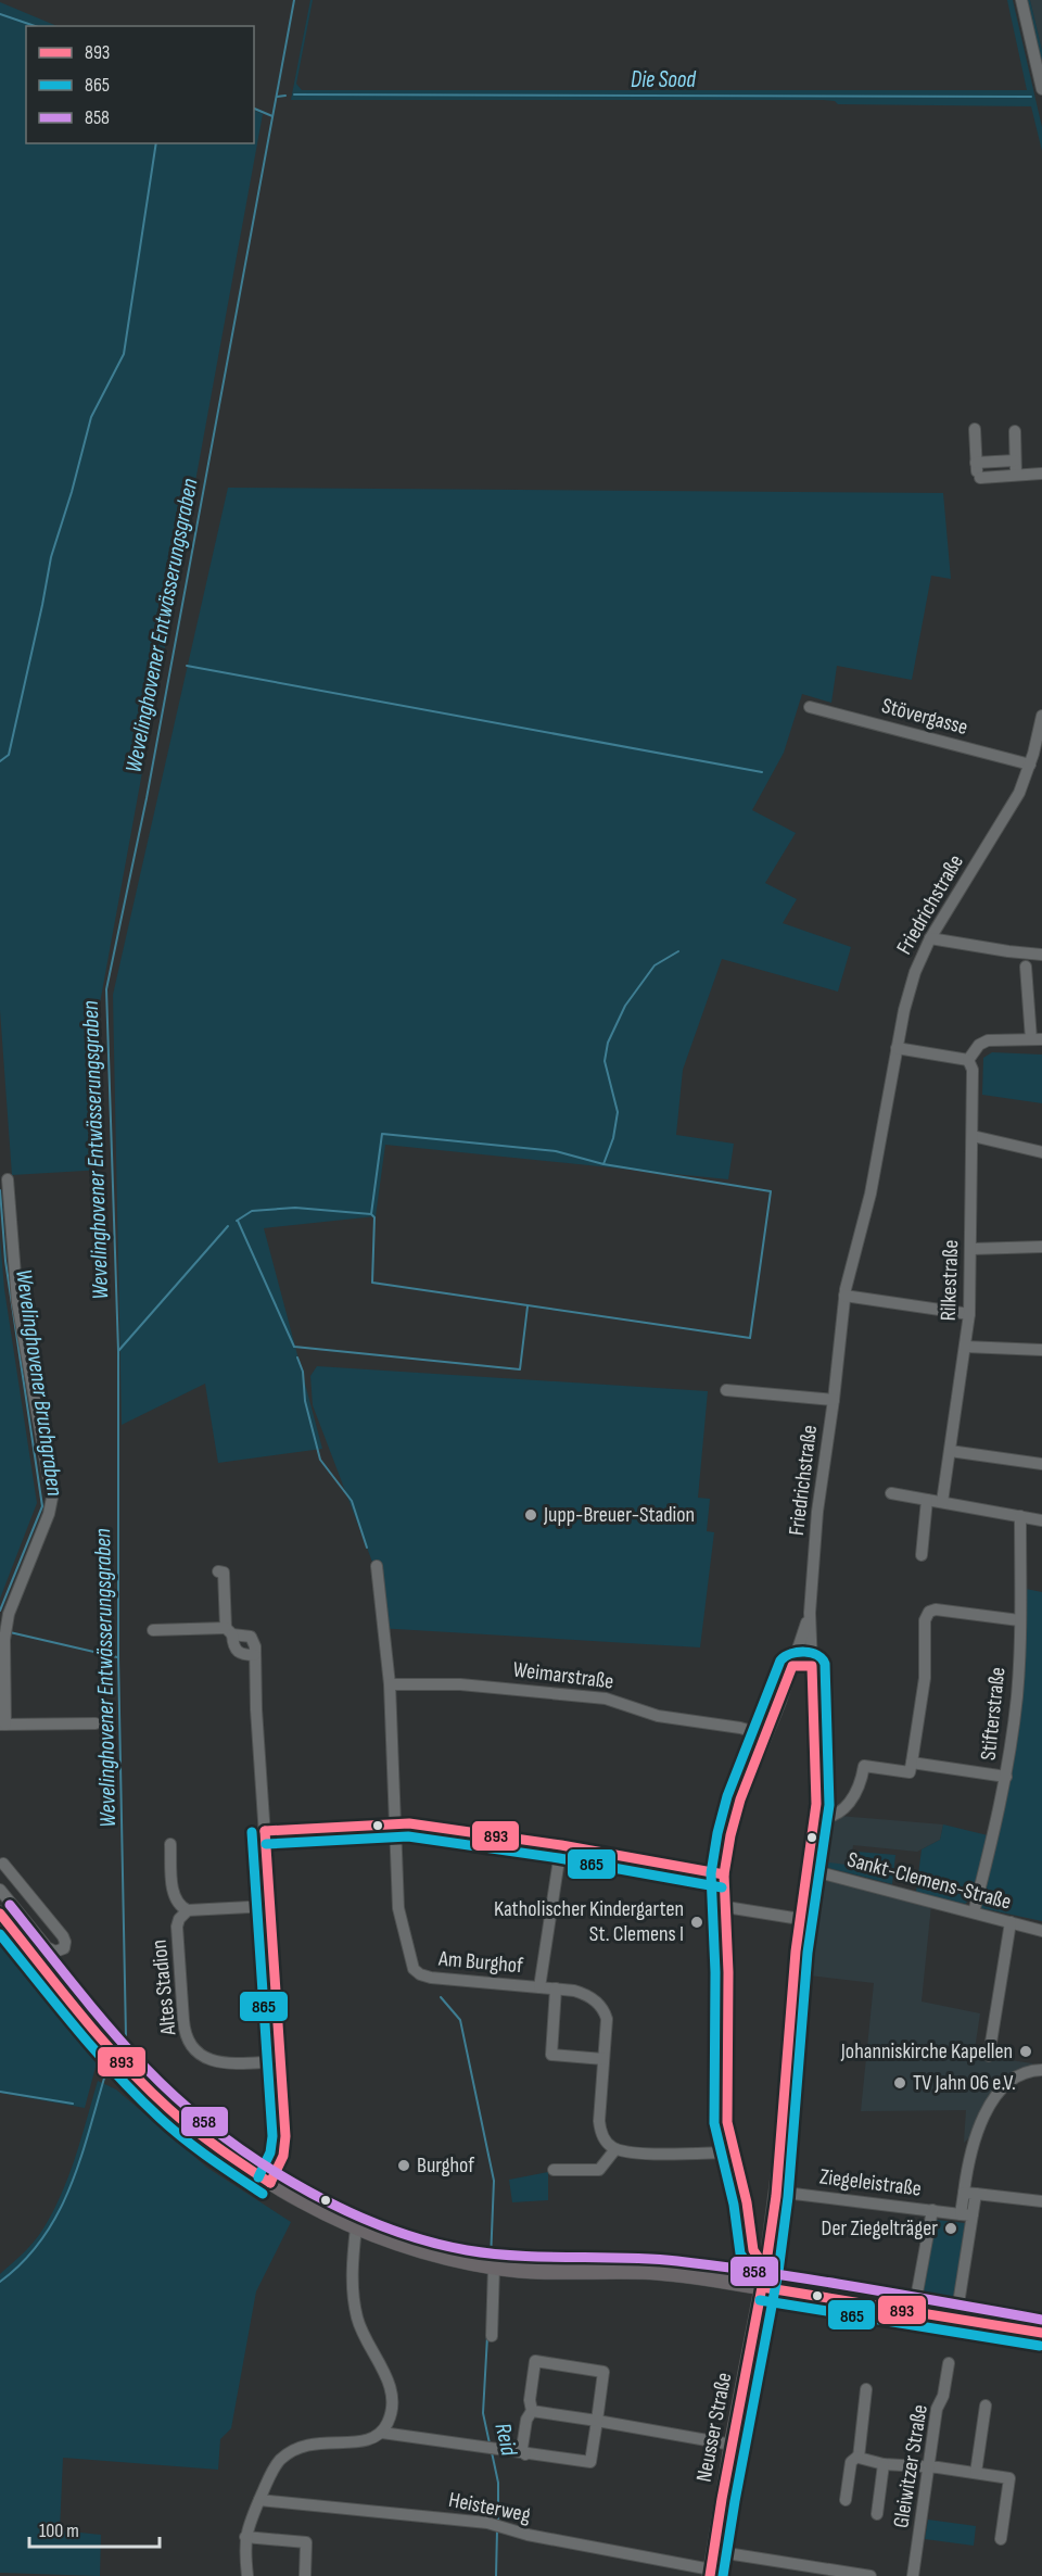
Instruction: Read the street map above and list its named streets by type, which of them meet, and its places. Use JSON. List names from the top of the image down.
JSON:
{
  "streets": {
    "main road": ["Neusser Straße"],
    "street": [
      "Stövergasse",
      "Friedrichstraße",
      "Rilkestraße",
      "Weimarstraße",
      "Stifterstraße",
      "Sankt-Clemens-Straße",
      "Am Burghof",
      "Altes Stadion",
      "Ziegeleistraße",
      "Gleiwitzer Straße",
      "Heisterweg"
    ]
  },
  "crossings": [
    ["Stövergasse", "Friedrichstraße"],
    ["Friedrichstraße", "Sankt-Clemens-Straße"],
    ["Friedrichstraße", "Ziegeleistraße"],
    ["Friedrichstraße", "Neusser Straße"],
    ["Stifterstraße", "Sankt-Clemens-Straße"],
    ["Neusser Straße", "Heisterweg"]
  ],
  "water": [
    "Die Sood",
    "Wevelinghovener Entwässerungsgraben",
    "Wevelinghovener Bruchgraben",
    "Reid"
  ],
  "places": [
    "Jupp-Breuer-Stadion",
    "Katholischer Kindergarten St. Clemens I",
    "Johanniskirche Kapellen",
    "TV Jahn 06 e.V.",
    "Burghof",
    "Der Ziegelträger"
  ],
  "lines": ["transit line 865", "transit line 893", "transit line 858"],
  "legend": ["893", "865", "858"],
  "scale_bar": "100 m"
}
